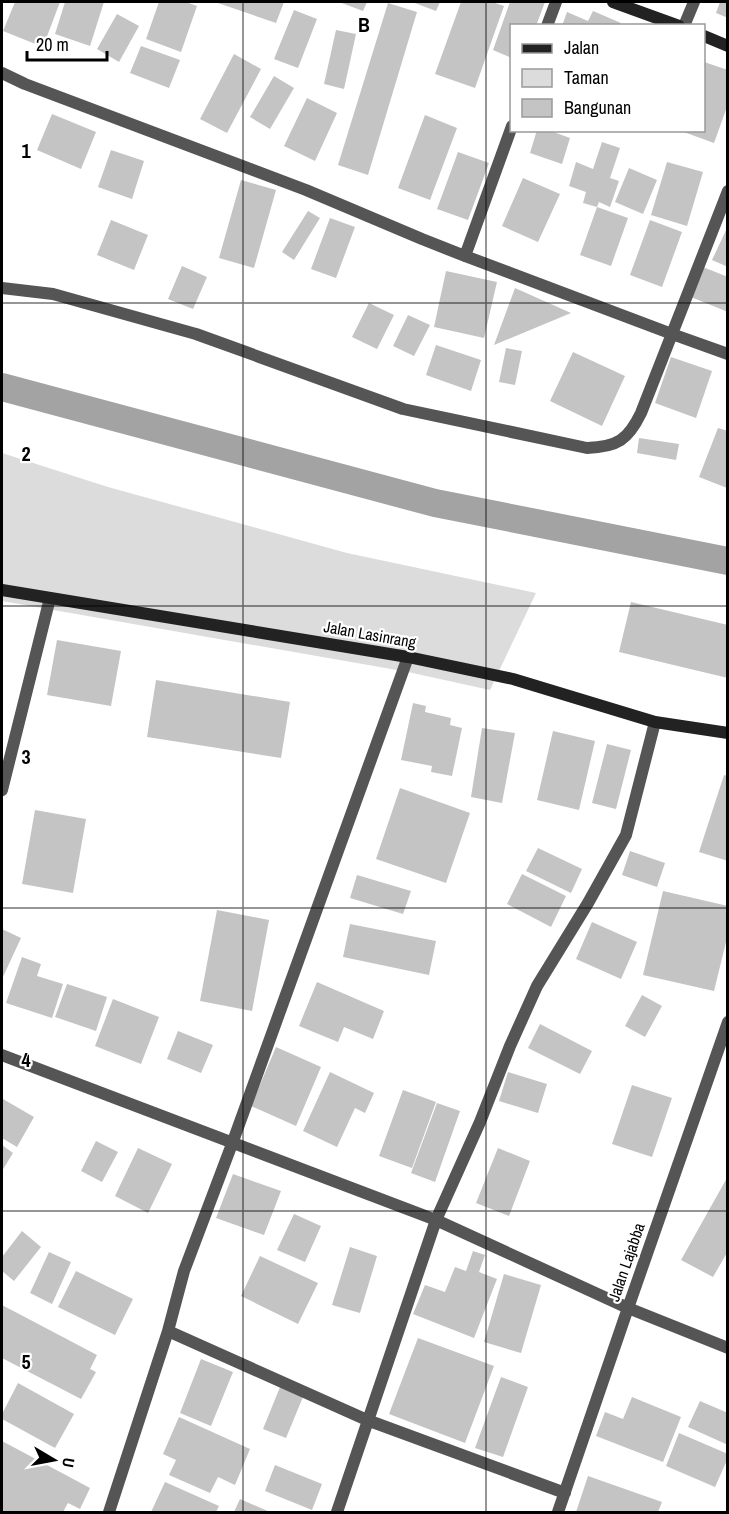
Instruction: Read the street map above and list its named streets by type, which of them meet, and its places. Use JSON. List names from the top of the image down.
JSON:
{
  "streets": {
    "street": ["Jalan Lasinrang", "Jalan Lajabba"]
  },
  "legend": ["Jalan", "Taman", "Bangunan"],
  "scale_bar": "20 m",
  "north": "right",
  "grid": {
    "columns": ["B"],
    "rows": [
      "1",
      "2",
      "3",
      "4",
      "5"
    ]
  }
}
